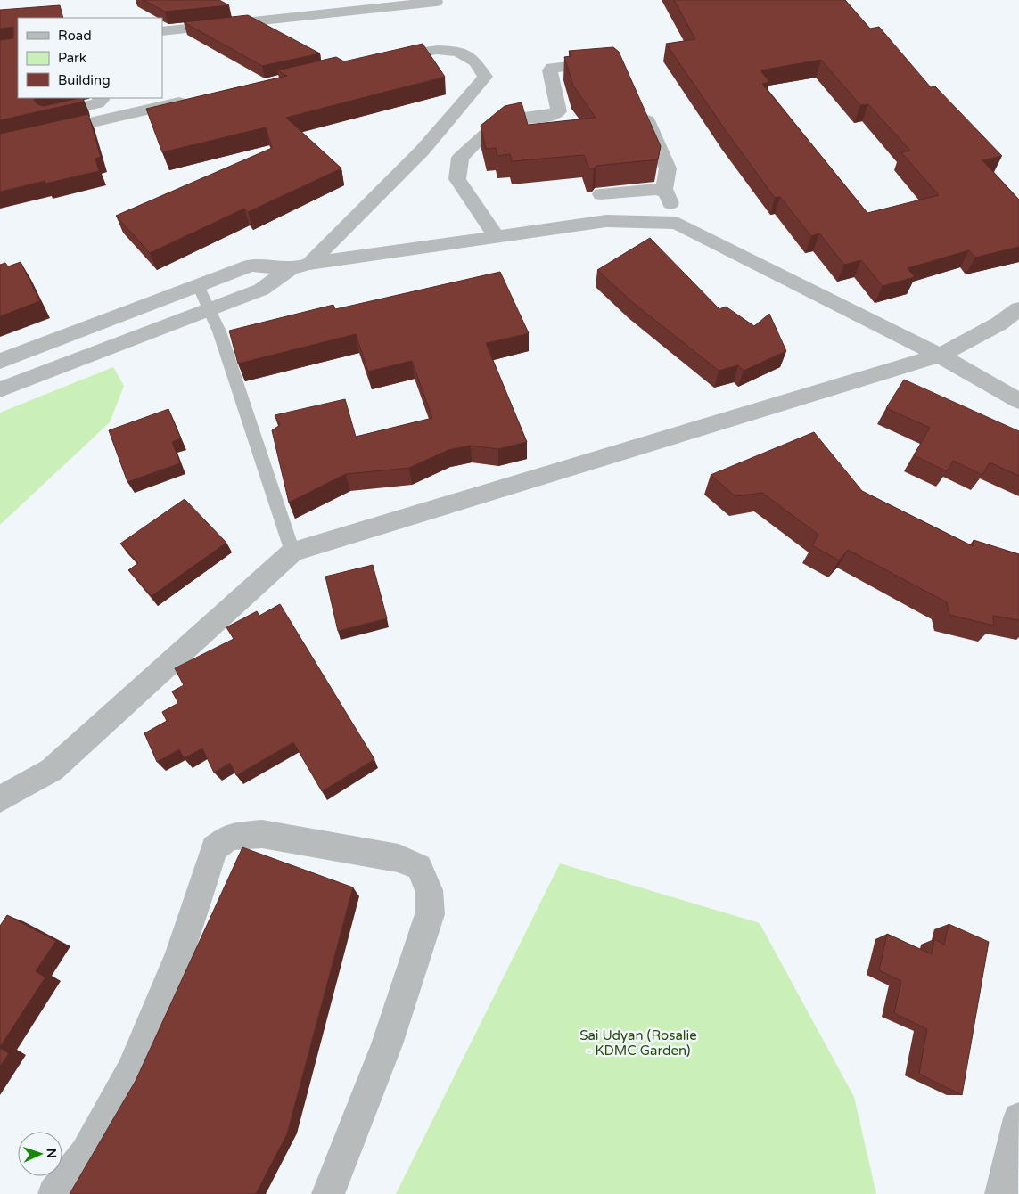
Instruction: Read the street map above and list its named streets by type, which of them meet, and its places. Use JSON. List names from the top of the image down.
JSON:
{
  "parks": ["Sai Udyan (Rosalie - KDMC Garden)"],
  "legend": ["Road", "Park", "Building"],
  "north": "right"
}
